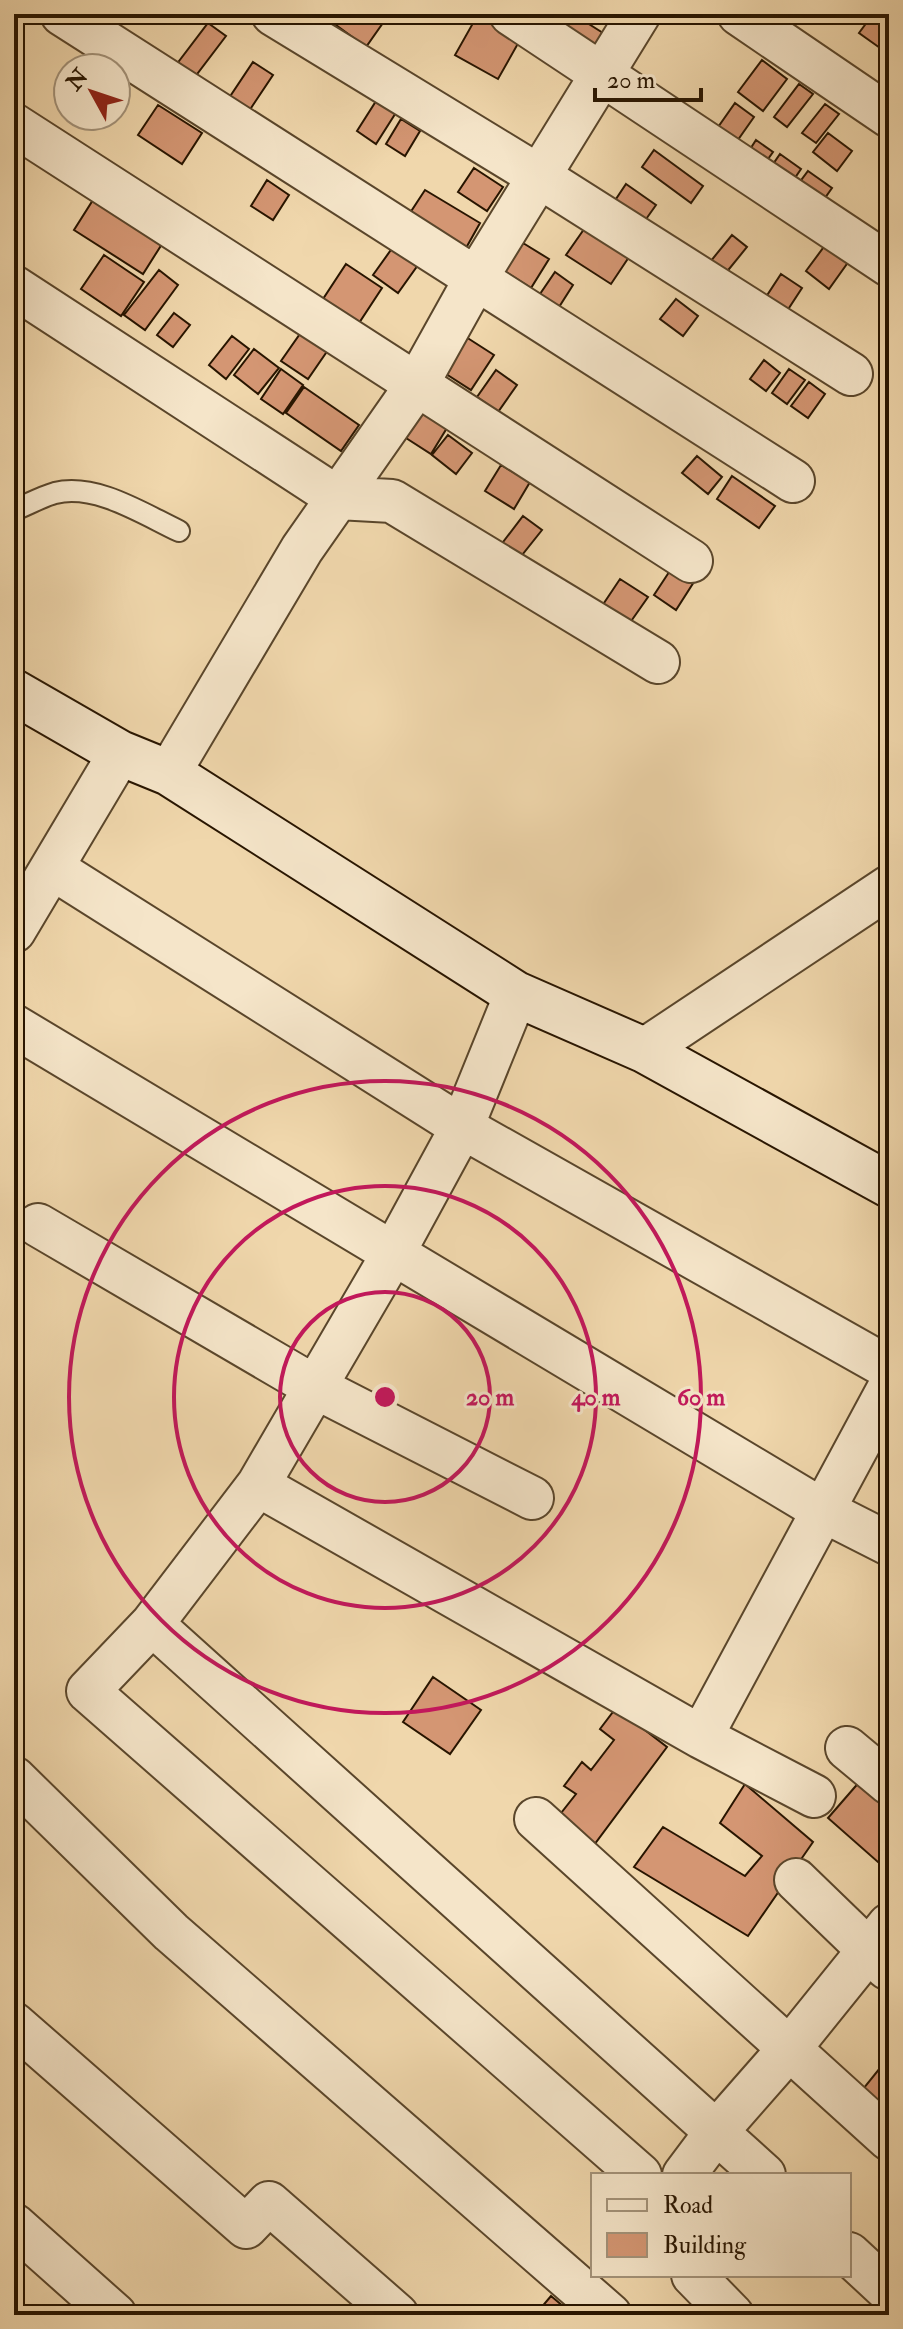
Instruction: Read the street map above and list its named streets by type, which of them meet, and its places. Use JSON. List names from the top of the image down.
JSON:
{
  "legend": ["Road", "Building"],
  "scale_bar": "20 m",
  "north": "top left",
  "rings": ["20 m", "40 m", "60 m"]
}
